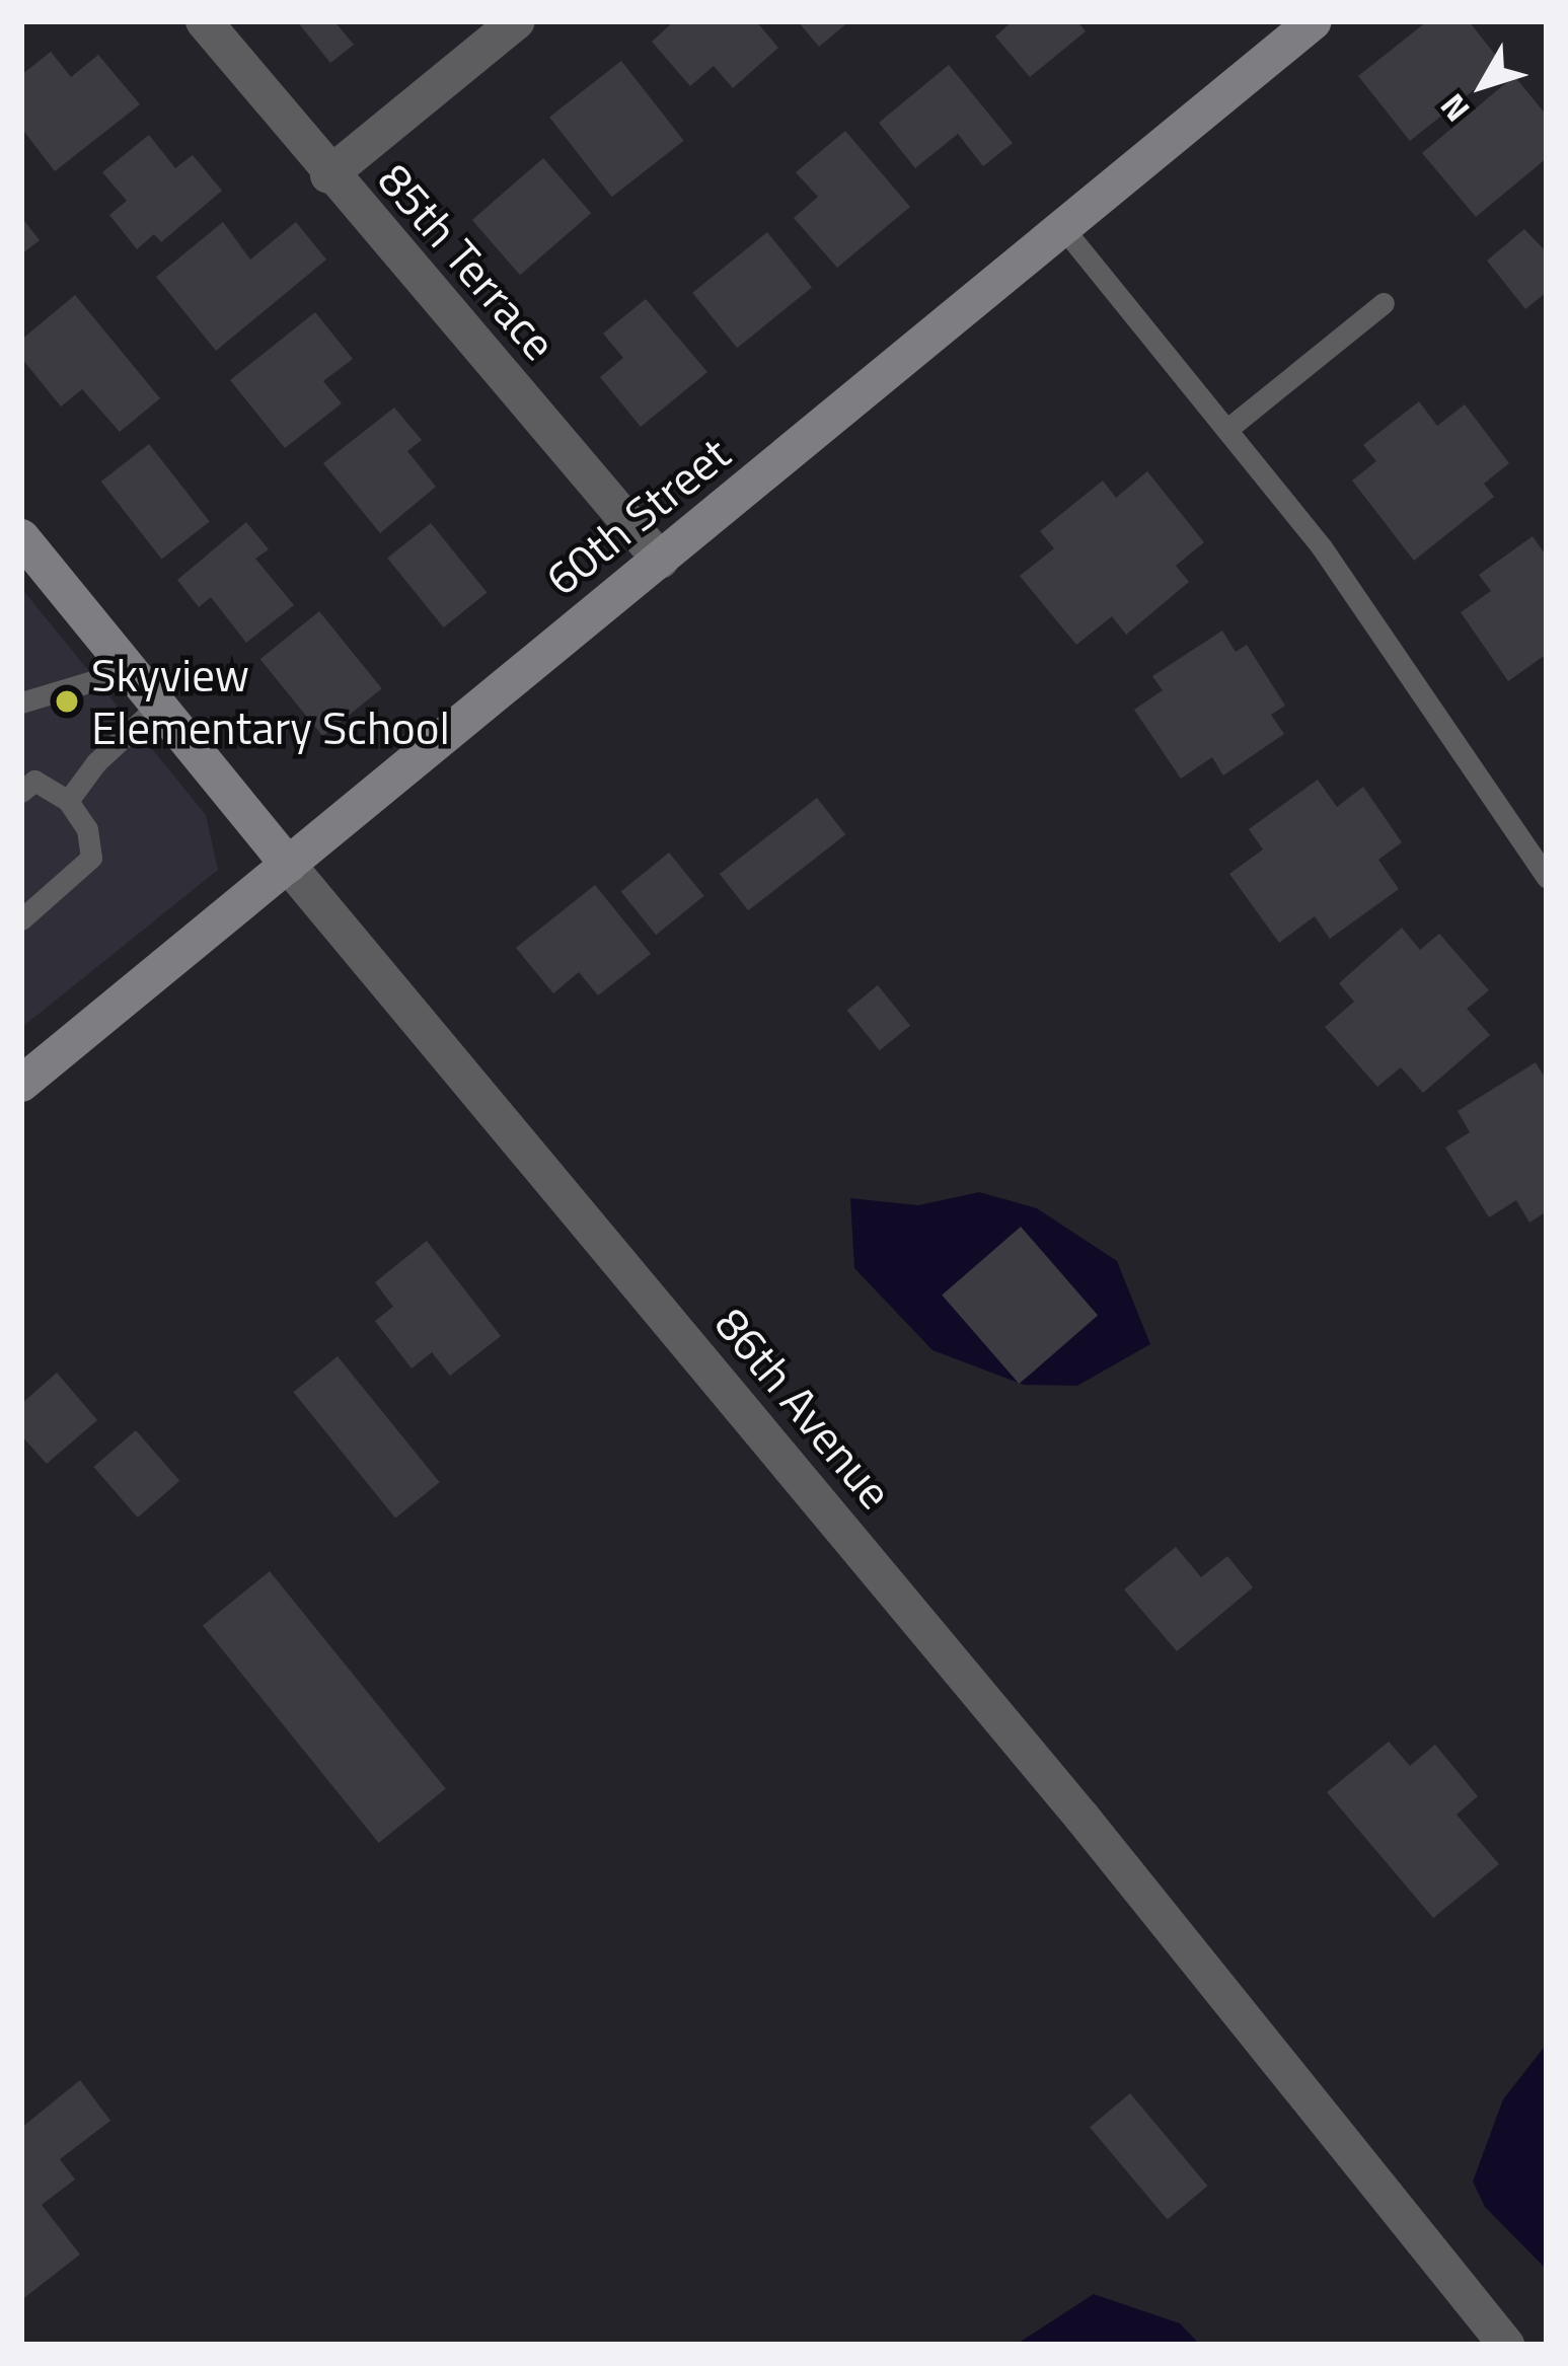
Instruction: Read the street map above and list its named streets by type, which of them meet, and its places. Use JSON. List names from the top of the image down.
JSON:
{
  "streets": {
    "street": ["85th Terrace", "60th Street", "86th Avenue"]
  },
  "crossings": [
    ["85th Terrace", "60th Street"],
    ["60th Street", "86th Avenue"]
  ],
  "places": ["Skyview Elementary School"],
  "north": "bottom left"
}
